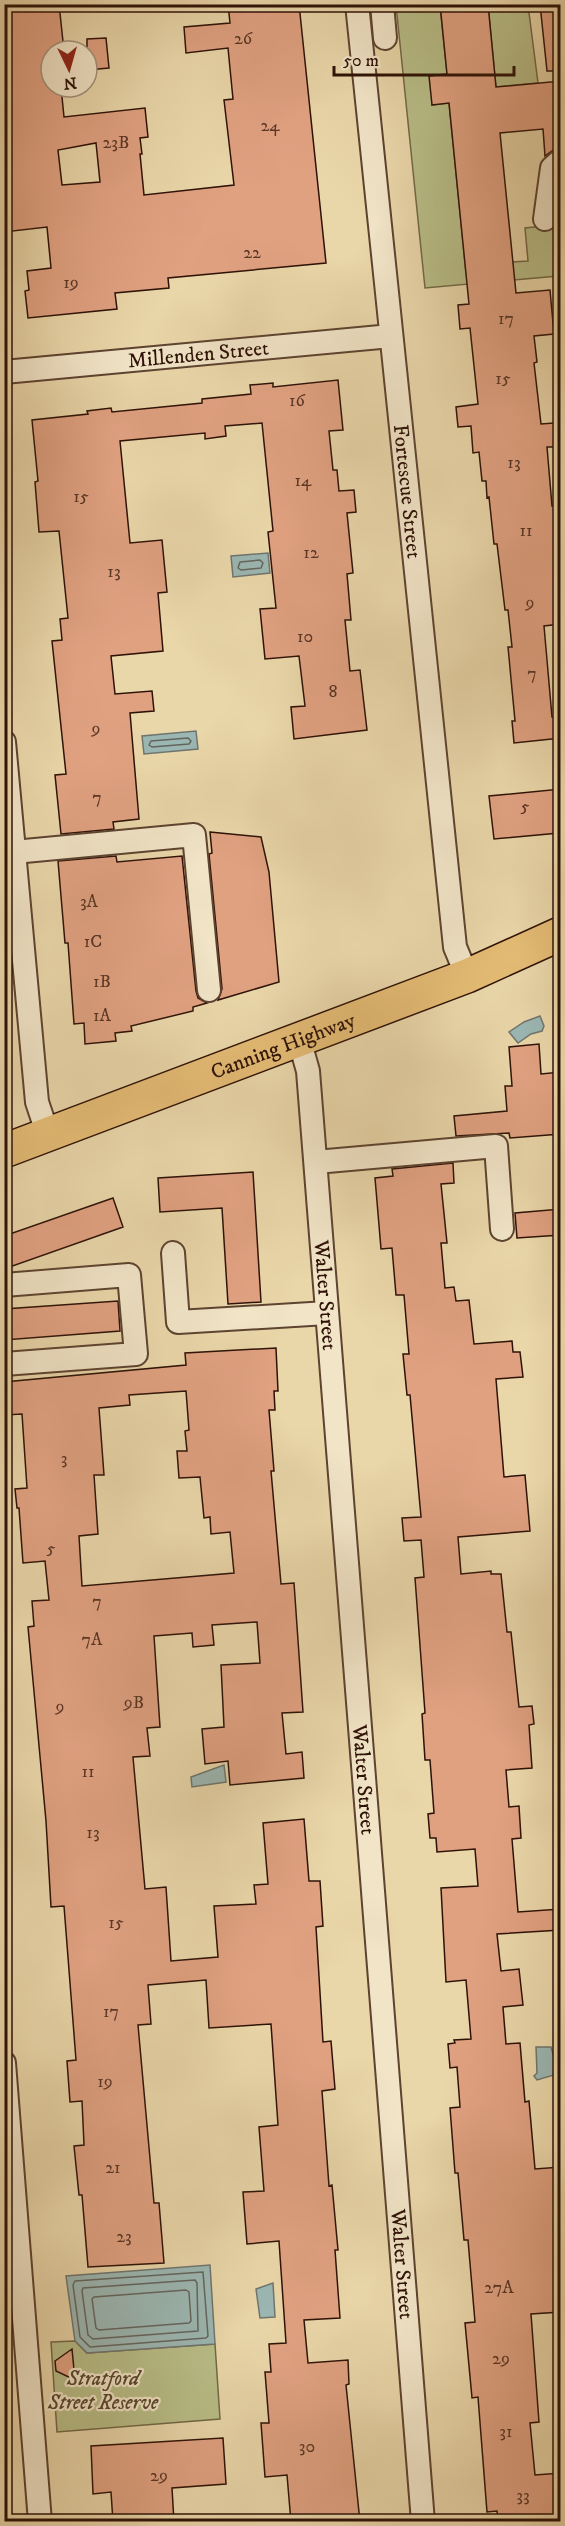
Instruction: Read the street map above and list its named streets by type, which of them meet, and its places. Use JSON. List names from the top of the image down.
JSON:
{
  "streets": {
    "highway": ["Canning Highway"],
    "street": ["Millenden Street", "Fortescue Street", "Walter Street"]
  },
  "crossings": [
    ["Millenden Street", "Fortescue Street"],
    ["Fortescue Street", "Canning Highway"],
    ["Canning Highway", "Walter Street"]
  ],
  "parks": ["Stratford Street Reserve"],
  "house_numbers": [
    "26",
    "24",
    "23B",
    "22",
    "19",
    "17",
    "15",
    "16",
    "13",
    "14",
    "15",
    "11",
    "12",
    "13",
    "9",
    "10",
    "7",
    "8",
    "9",
    "7",
    "5",
    "3A",
    "1C",
    "1B",
    "1A",
    "3",
    "5",
    "7",
    "7A",
    "9B",
    "9",
    "11",
    "13",
    "15",
    "17",
    "19",
    "21",
    "23",
    "27A",
    "29",
    "31",
    "30",
    "29",
    "33"
  ],
  "scale_bar": "50 m",
  "north": "bottom"
}
